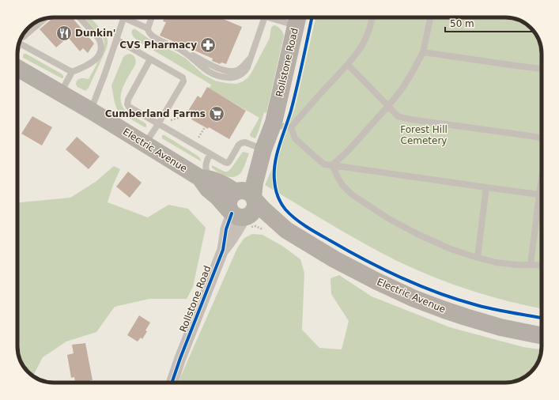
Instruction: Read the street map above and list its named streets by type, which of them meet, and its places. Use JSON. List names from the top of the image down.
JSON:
{
  "streets": {
    "main road": ["Rollstone Road", "Electric Avenue"]
  },
  "crossings": [
    ["Rollstone Road", "Electric Avenue"]
  ],
  "parks": ["Forest Hill Cemetery"],
  "places": {
    "restaurant": ["Dunkin'"],
    "pharmacy": ["CVS Pharmacy"],
    "supermarket": ["Cumberland Farms"]
  },
  "scale_bar": "50 m"
}
